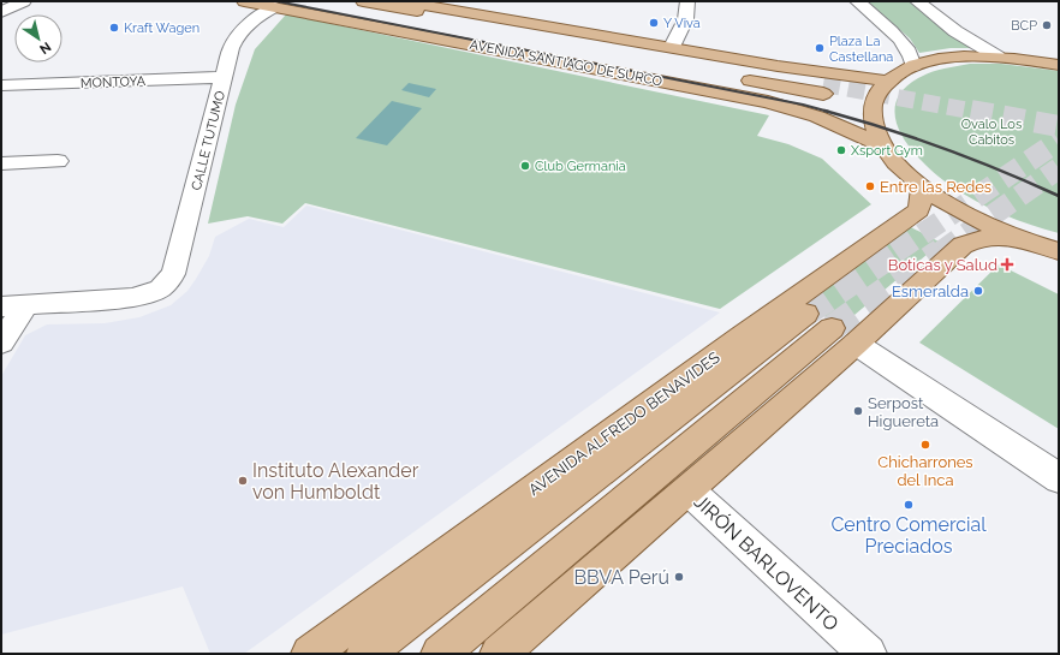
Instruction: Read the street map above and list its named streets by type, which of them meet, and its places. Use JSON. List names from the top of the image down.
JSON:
{
  "streets": {
    "main road": ["AVENIDA SANTIAGO DE SURCO", "AVENIDA ALFREDO BENAVIDES"],
    "street": ["MONTOYA", "CALLE TUTUMO", "JIRÓN BARLOVENTO"]
  },
  "crossings": [
    ["AVENIDA SANTIAGO DE SURCO", "CALLE TUTUMO"],
    ["MONTOYA", "CALLE TUTUMO"],
    ["AVENIDA ALFREDO BENAVIDES", "JIRÓN BARLOVENTO"]
  ],
  "parks": ["Ovalo Los Cabitos"],
  "places": {
    "other": [
      "Y Viva",
      "BCP",
      "Kraft Wagen",
      "Plaza La Castellana",
      "Xsport Gym",
      "Club Germania",
      "Entre las Redes",
      "Esmeralda",
      "Serpost Higuereta",
      "Chicharrones del Inca",
      "Instituto Alexander von Humboldt",
      "Centro Comercial Preciados",
      "BBVA Perú"
    ],
    "health": ["Boticas y Salud"]
  },
  "north": "bottom right"
}
